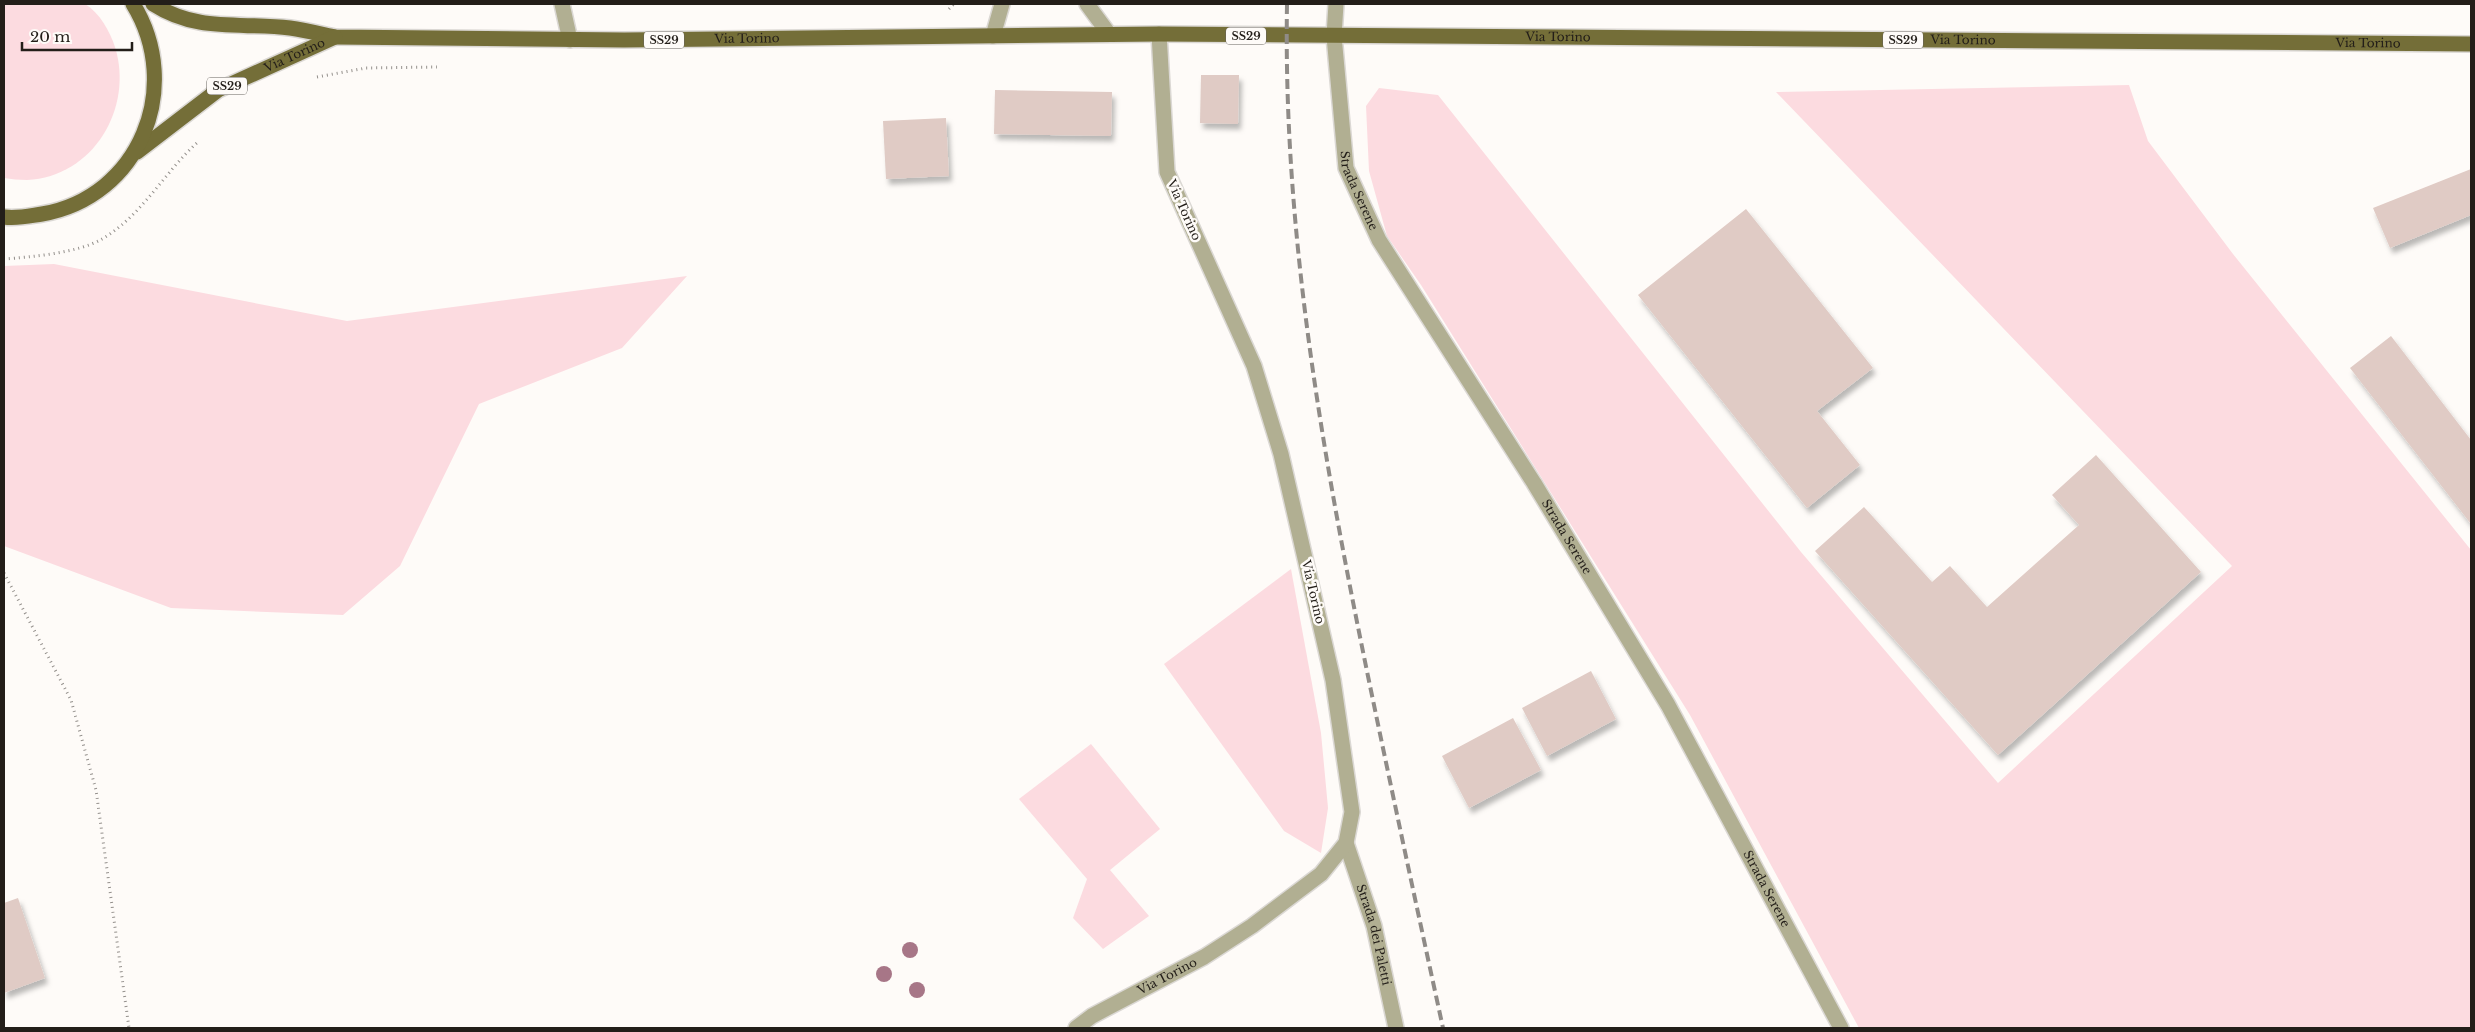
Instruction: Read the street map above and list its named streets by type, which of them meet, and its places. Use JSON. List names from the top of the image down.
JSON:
{
  "streets": {
    "main road": ["SS29", "Via Torino"],
    "street": ["Strada Serene", "Strada dei Paletti"]
  },
  "crossings": [
    ["Via Torino", "Strada Serene"],
    ["Via Torino", "Strada dei Paletti"]
  ],
  "scale_bar": "20 m"
}
